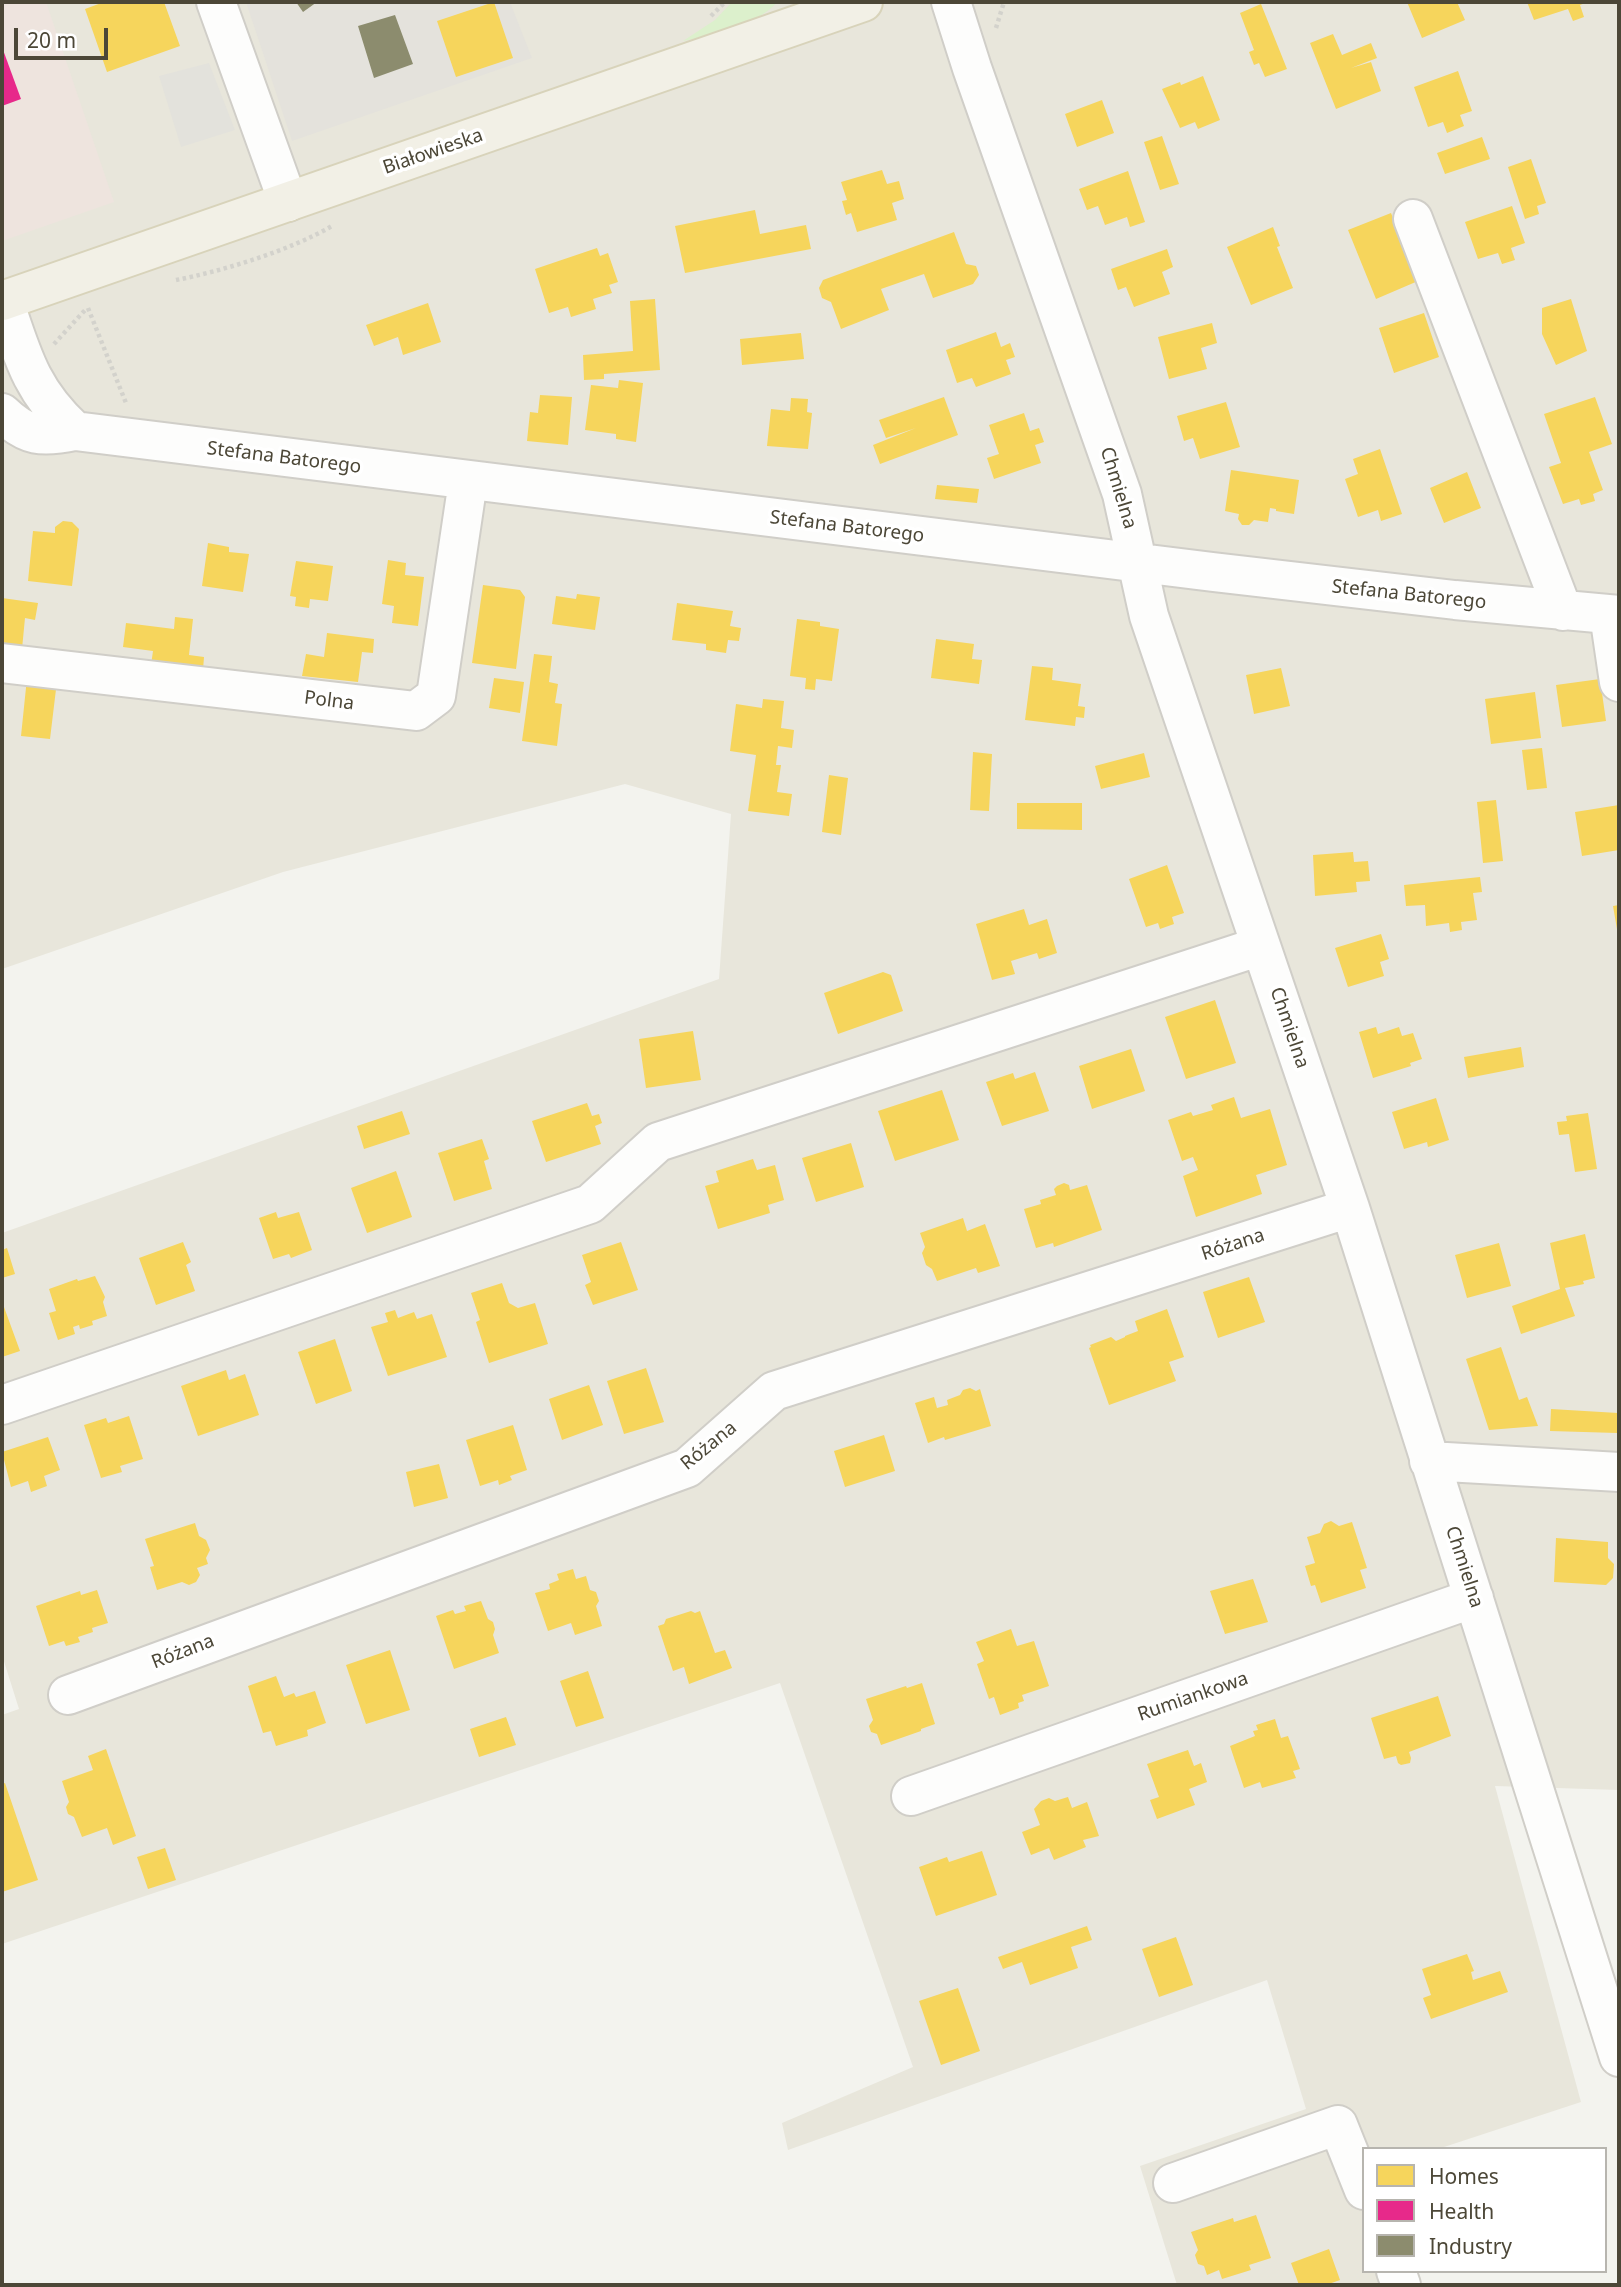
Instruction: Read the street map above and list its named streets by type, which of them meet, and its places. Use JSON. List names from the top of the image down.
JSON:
{
  "streets": {
    "main road": ["Białowieska"],
    "street": [
      "Stefana Batorego",
      "Chmielna",
      "Polna",
      "Różana",
      "Rumiankowa"
    ]
  },
  "crossings": [
    ["Stefana Batorego", "Chmielna"],
    ["Stefana Batorego", "Polna"],
    ["Chmielna", "Różana"],
    ["Chmielna", "Rumiankowa"]
  ],
  "legend": ["Homes", "Health", "Industry"],
  "scale_bar": "20 m"
}
